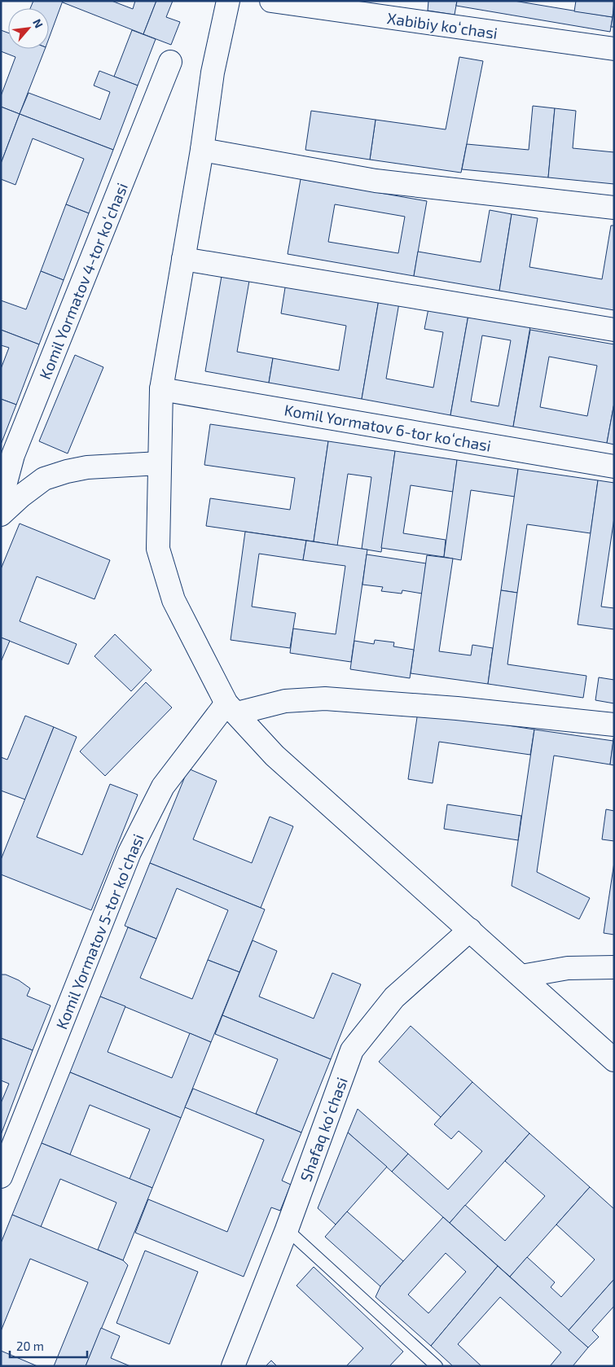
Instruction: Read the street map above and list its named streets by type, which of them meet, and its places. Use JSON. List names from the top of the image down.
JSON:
{
  "streets": {
    "street": [
      "Xabibiy koʻchasi",
      "Komil Yormatov 4-tor koʻchasi",
      "Komil Yormatov 6-tor koʻchasi",
      "Komil Yormatov 5-tor koʻchasi",
      "Shafaq koʻchasi"
    ]
  },
  "scale_bar": "20 m",
  "north": "top right"
}
